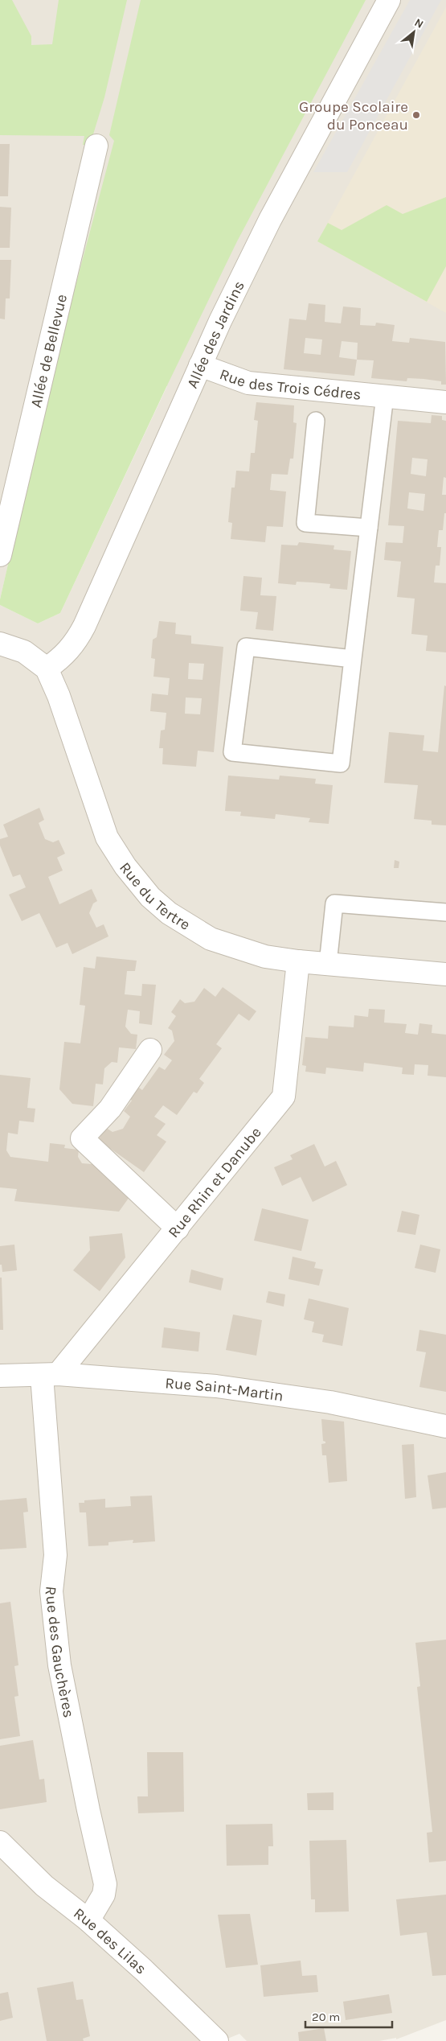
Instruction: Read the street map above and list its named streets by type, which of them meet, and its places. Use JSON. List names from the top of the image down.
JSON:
{
  "streets": {
    "street": [
      "Allée des Jardins",
      "Allée de Bellevue",
      "Rue des Trois Cédres",
      "Rue du Tertre",
      "Rue Rhin et Danube",
      "Rue Saint-Martin",
      "Rue des Gauchères",
      "Rue des Lilas"
    ]
  },
  "crossings": [
    ["Allée des Jardins", "Rue des Trois Cédres"],
    ["Allée des Jardins", "Rue du Tertre"],
    ["Rue du Tertre", "Rue Rhin et Danube"],
    ["Rue Rhin et Danube", "Rue Saint-Martin"],
    ["Rue Rhin et Danube", "Rue des Gauchères"],
    ["Rue Saint-Martin", "Rue des Gauchères"],
    ["Rue des Gauchères", "Rue des Lilas"]
  ],
  "places": ["Groupe Scolaire du Ponceau"],
  "scale_bar": "20 m",
  "north": "top right"
}
